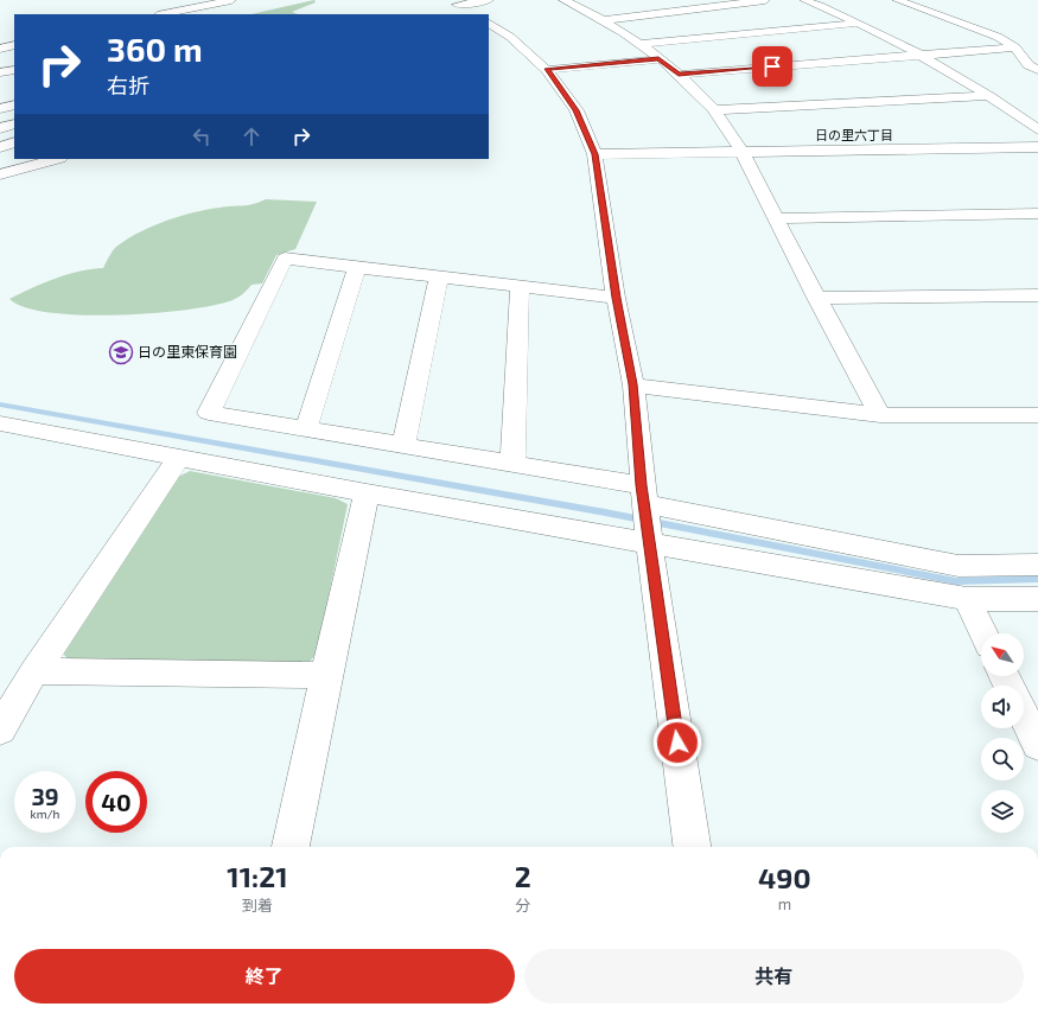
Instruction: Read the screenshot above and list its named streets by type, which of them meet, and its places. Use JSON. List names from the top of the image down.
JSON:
{
  "districts": ["日の里六丁目"],
  "places": {
    "school or university": ["日の里東保育園"]
  },
  "north": "top left",
  "page": {
    "turn": ["360 m", "右折"],
    "speed": "39 km/h",
    "limit": "40",
    "eta": [
      "11:21",
      "到着",
      "2",
      "分",
      "490",
      "m"
    ],
    "buttons": ["終了", "共有"]
  }
}
